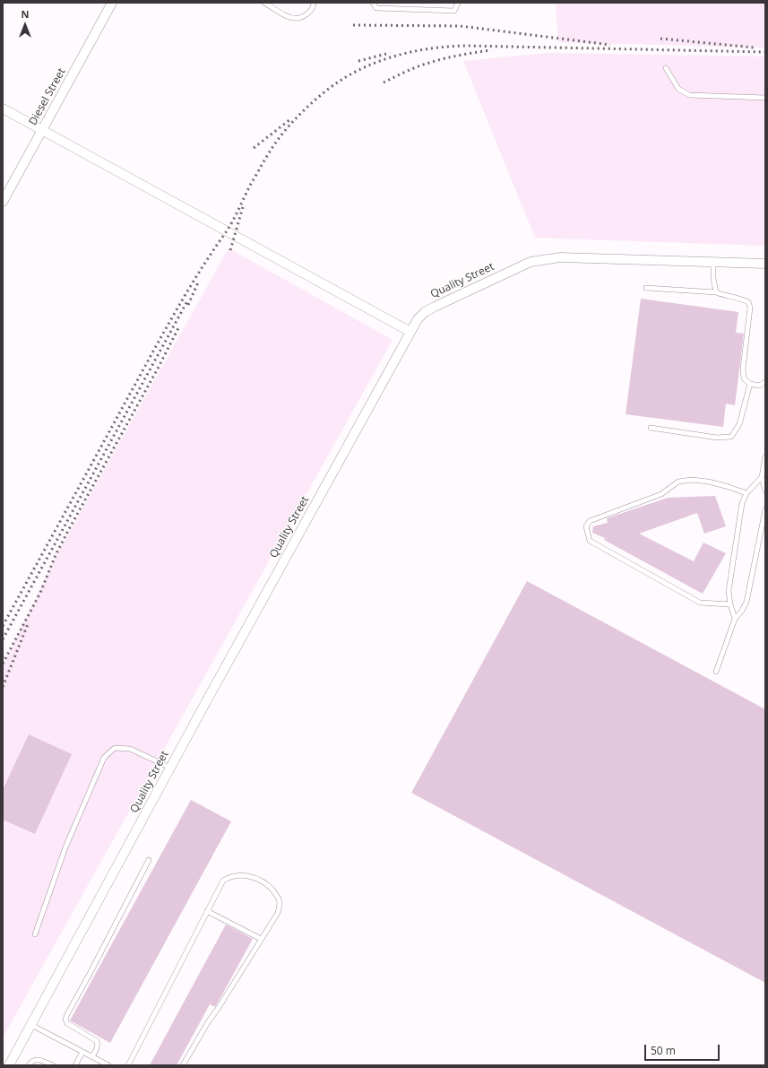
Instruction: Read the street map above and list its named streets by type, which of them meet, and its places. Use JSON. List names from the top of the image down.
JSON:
{
  "streets": {
    "street": ["Diesel Street", "Quality Street"]
  },
  "scale_bar": "50 m",
  "north": "top"
}
